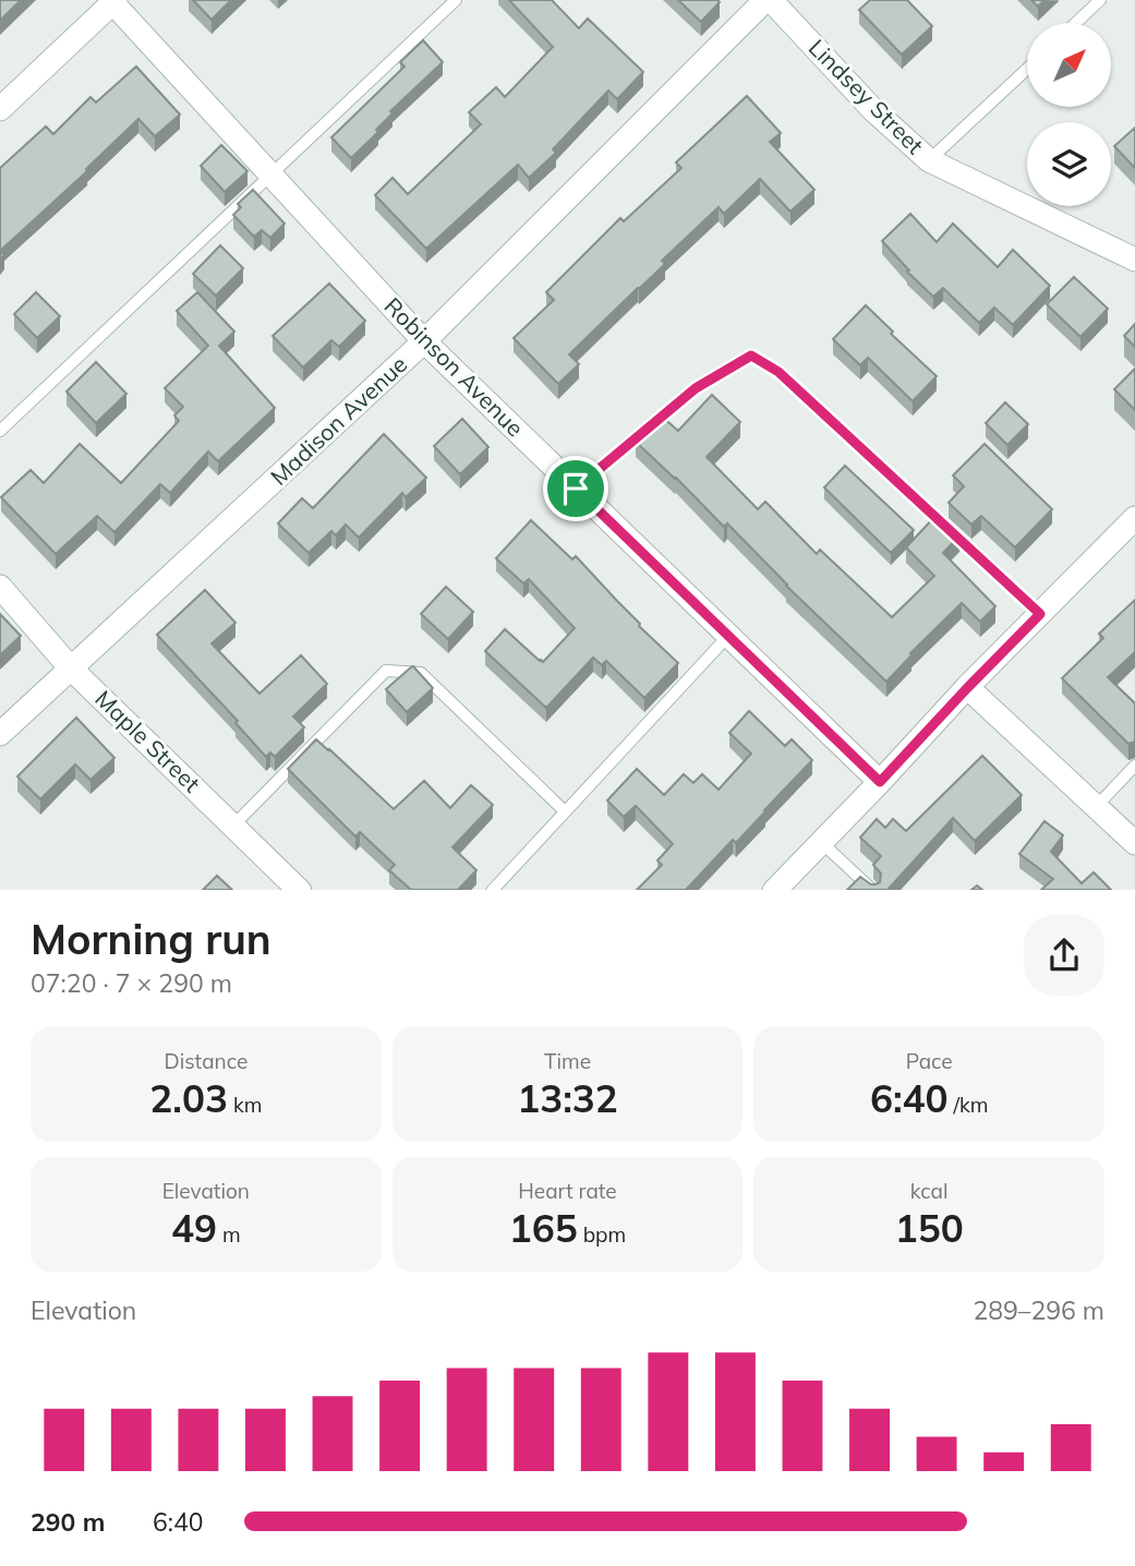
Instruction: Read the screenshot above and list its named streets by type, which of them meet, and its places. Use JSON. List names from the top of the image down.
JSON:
{
  "streets": {
    "street": [
      "Lindsey Street",
      "Robinson Avenue",
      "Madison Avenue",
      "Maple Street"
    ]
  },
  "crossings": [
    ["Lindsey Street", "Madison Avenue"],
    ["Robinson Avenue", "Madison Avenue"],
    ["Madison Avenue", "Maple Street"]
  ],
  "north": "top right",
  "page": {
    "heading": ["Morning run", "07:20 · 7 × 290 m"],
    "stats": [
      ["Distance", "2.03 km"],
      ["Time", "13:32"],
      ["Pace", "6:40 /km"],
      ["Elevation", "49 m"],
      ["Heart rate", "165 bpm"],
      ["kcal", "150"]
    ],
    "chart": ["Elevation", "289–296 m"],
    "list": [
      {
        "name": "290 m",
        "note": "6:40"
      }
    ]
  }
}
